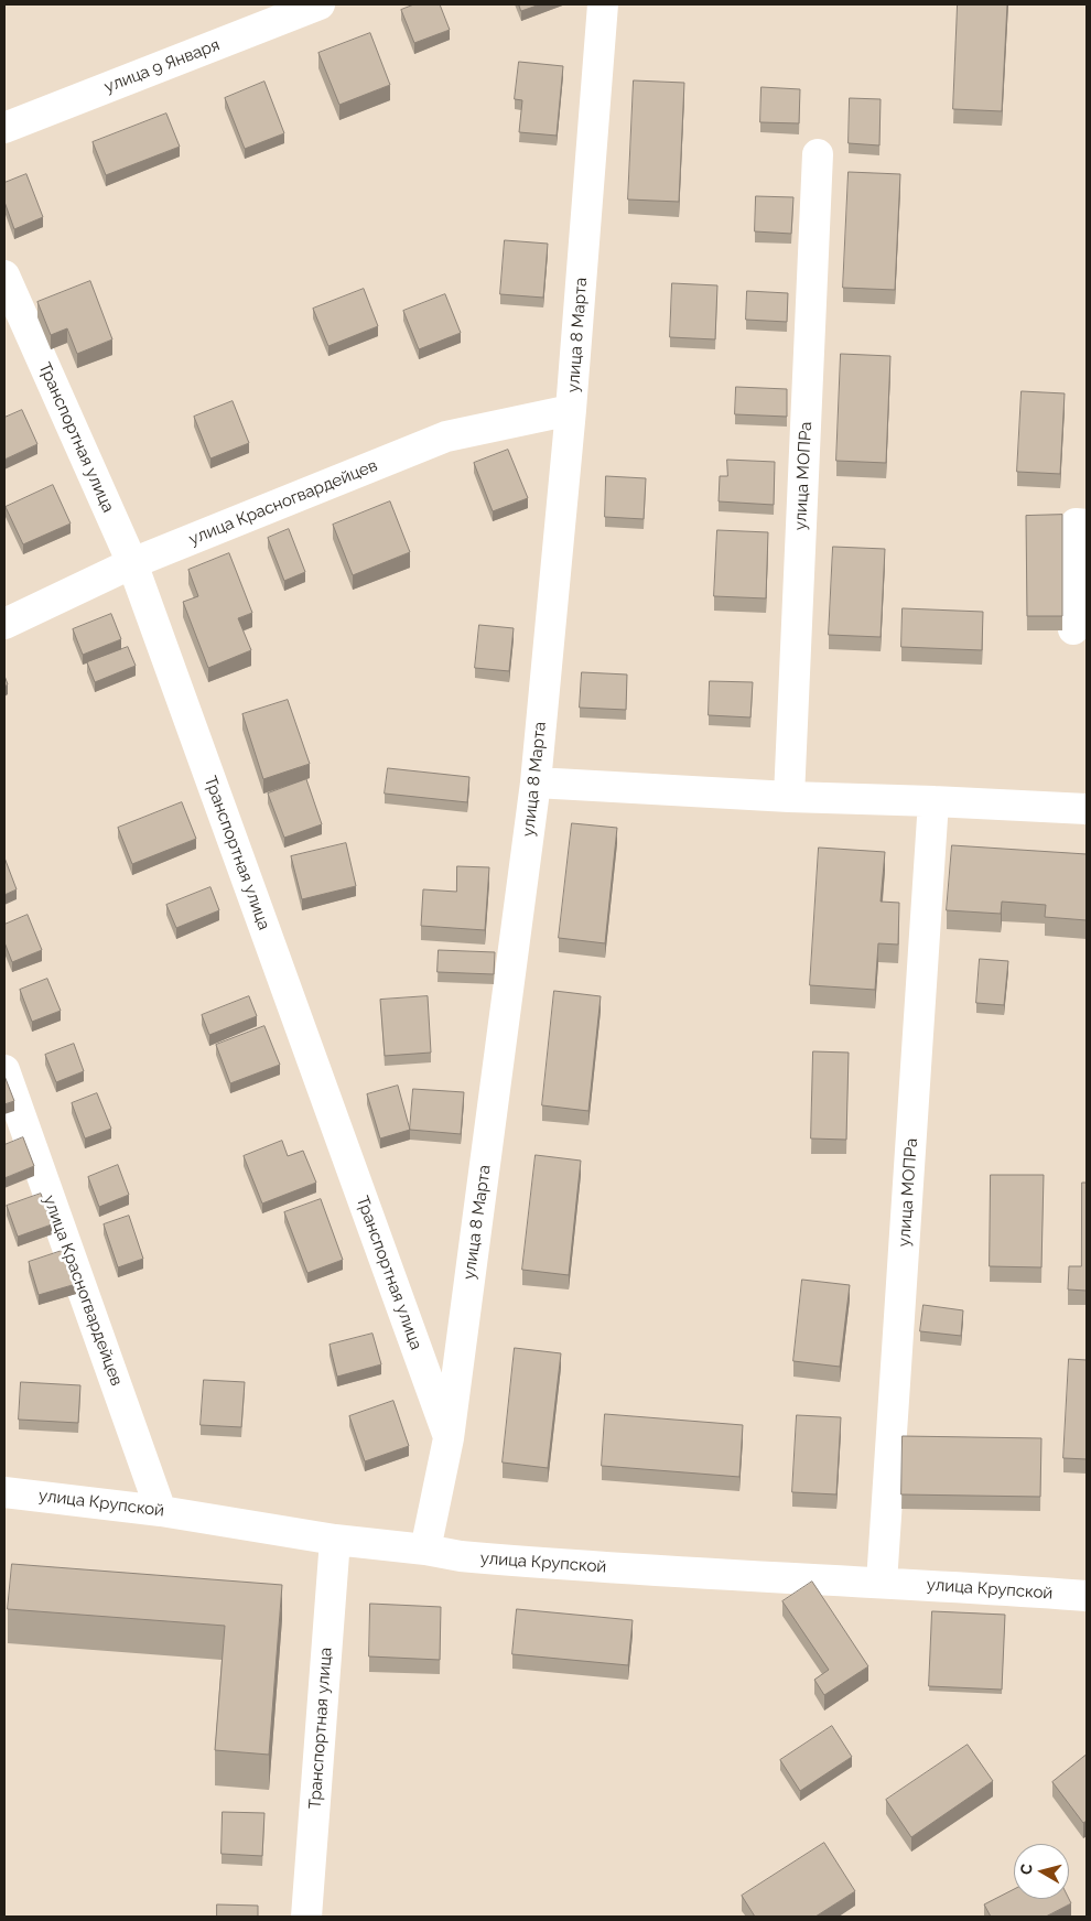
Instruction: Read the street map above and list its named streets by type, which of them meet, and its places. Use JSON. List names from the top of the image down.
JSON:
{
  "streets": {
    "street": [
      "улица 9 Января",
      "улица 8 Марта",
      "Транспортная улица",
      "улица МОПРа",
      "улица Красногвардейцев",
      "улица Крупской"
    ]
  },
  "crossings": [
    ["улица 8 Марта", "Транспортная улица"],
    ["улица 8 Марта", "улица Красногвардейцев"],
    ["улица 8 Марта", "улица Крупской"],
    ["Транспортная улица", "улица Красногвардейцев"],
    ["Транспортная улица", "улица Крупской"],
    ["улица МОПРа", "улица Крупской"],
    ["улица Красногвардейцев", "улица Крупской"]
  ],
  "north": "left"
}
